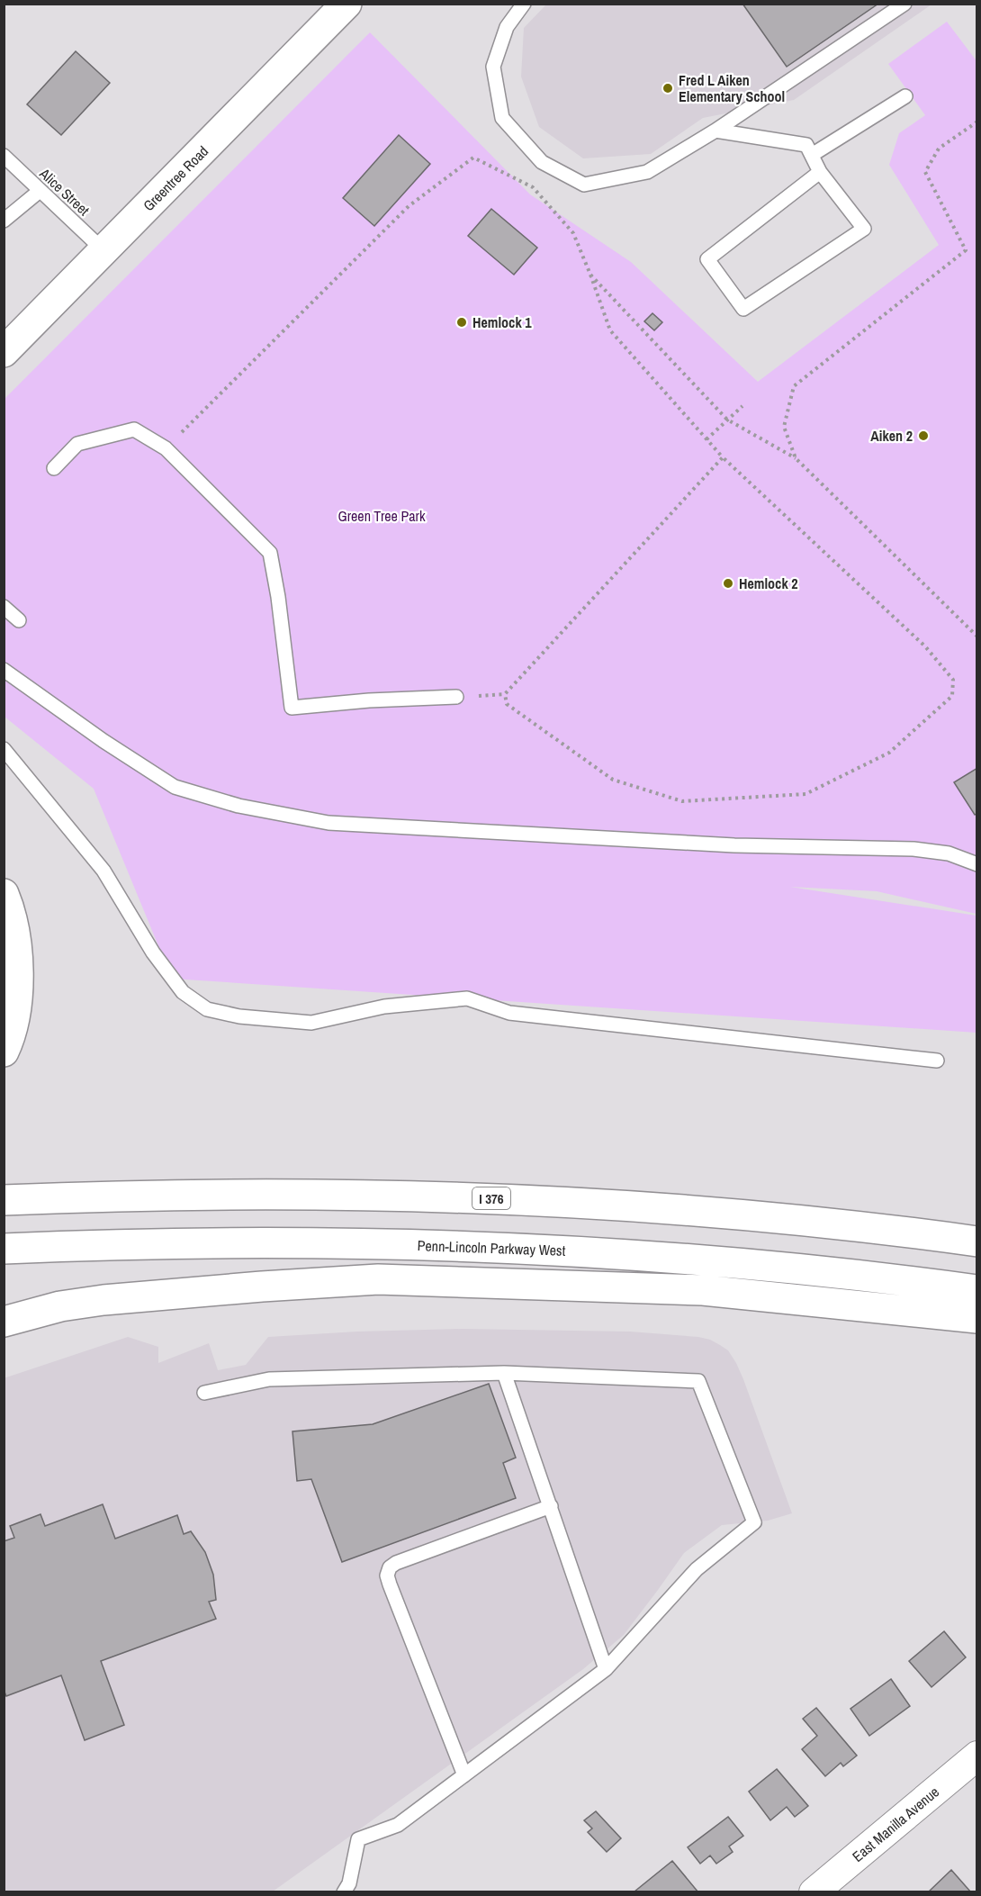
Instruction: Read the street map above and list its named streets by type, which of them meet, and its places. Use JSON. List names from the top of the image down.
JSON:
{
  "streets": {
    "main road": ["Greentree Road", "I 376", "Penn-Lincoln Parkway West"],
    "street": ["East Manilla Avenue"],
    "lane": ["Alice Street"]
  },
  "crossings": [
    ["Greentree Road", "Alice Street"]
  ],
  "parks": ["Green Tree Park"],
  "places": [
    "Fred L Aiken Elementary School",
    "Hemlock 1",
    "Aiken 2",
    "Hemlock 2"
  ]
}
